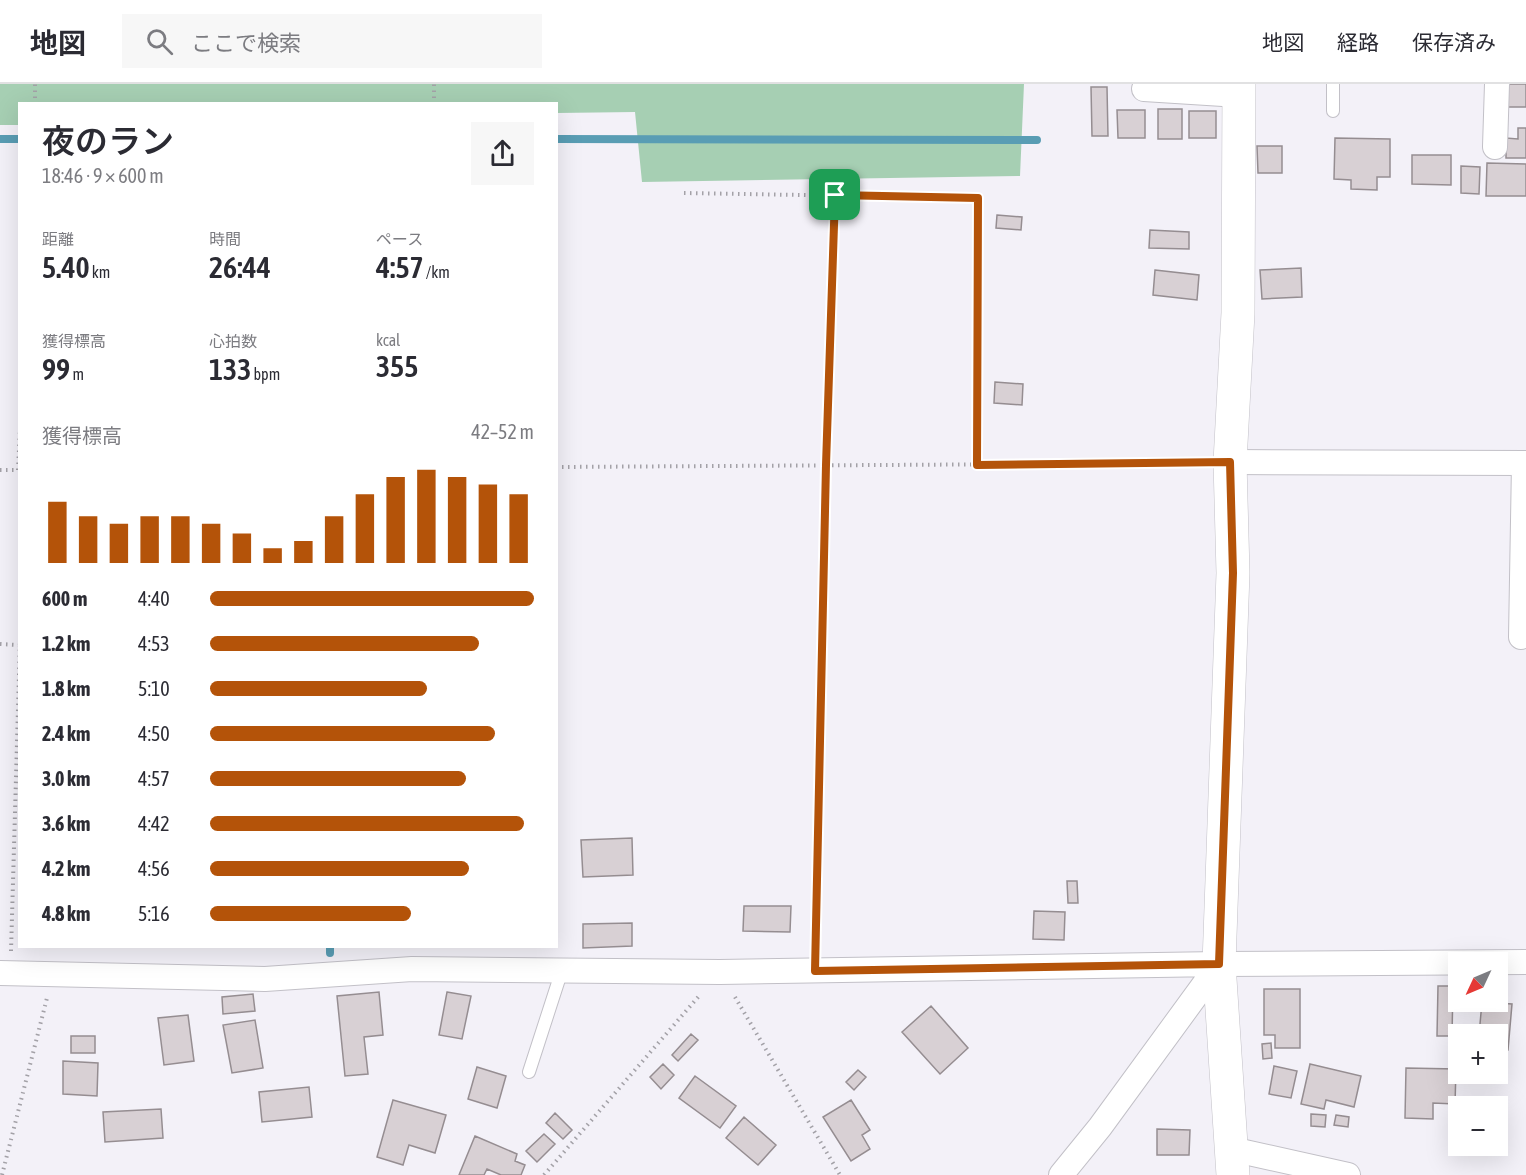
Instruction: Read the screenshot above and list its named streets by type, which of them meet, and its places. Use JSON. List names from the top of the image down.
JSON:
{
  "north": "bottom left",
  "page": {
    "header": "地図",
    "search": "ここで検索",
    "nav": ["地図", "経路", "保存済み"],
    "heading": ["夜のラン", "18:46 · 9 × 600 m"],
    "stats": [
      ["距離", "5.40 km"],
      ["時間", "26:44"],
      ["ペース", "4:57 /km"],
      ["獲得標高", "99 m"],
      ["心拍数", "133 bpm"],
      ["kcal", "355"]
    ],
    "chart": ["獲得標高", "42–52 m"],
    "list": [
      {
        "name": "600 m",
        "note": "4:40"
      },
      {
        "name": "1.2 km",
        "note": "4:53"
      },
      {
        "name": "1.8 km",
        "note": "5:10"
      },
      {
        "name": "2.4 km",
        "note": "4:50"
      },
      {
        "name": "3.0 km",
        "note": "4:57"
      },
      {
        "name": "3.6 km",
        "note": "4:42"
      },
      {
        "name": "4.2 km",
        "note": "4:56"
      },
      {
        "name": "4.8 km",
        "note": "5:16"
      }
    ],
    "map_buttons": ["+", "−"]
  }
}
